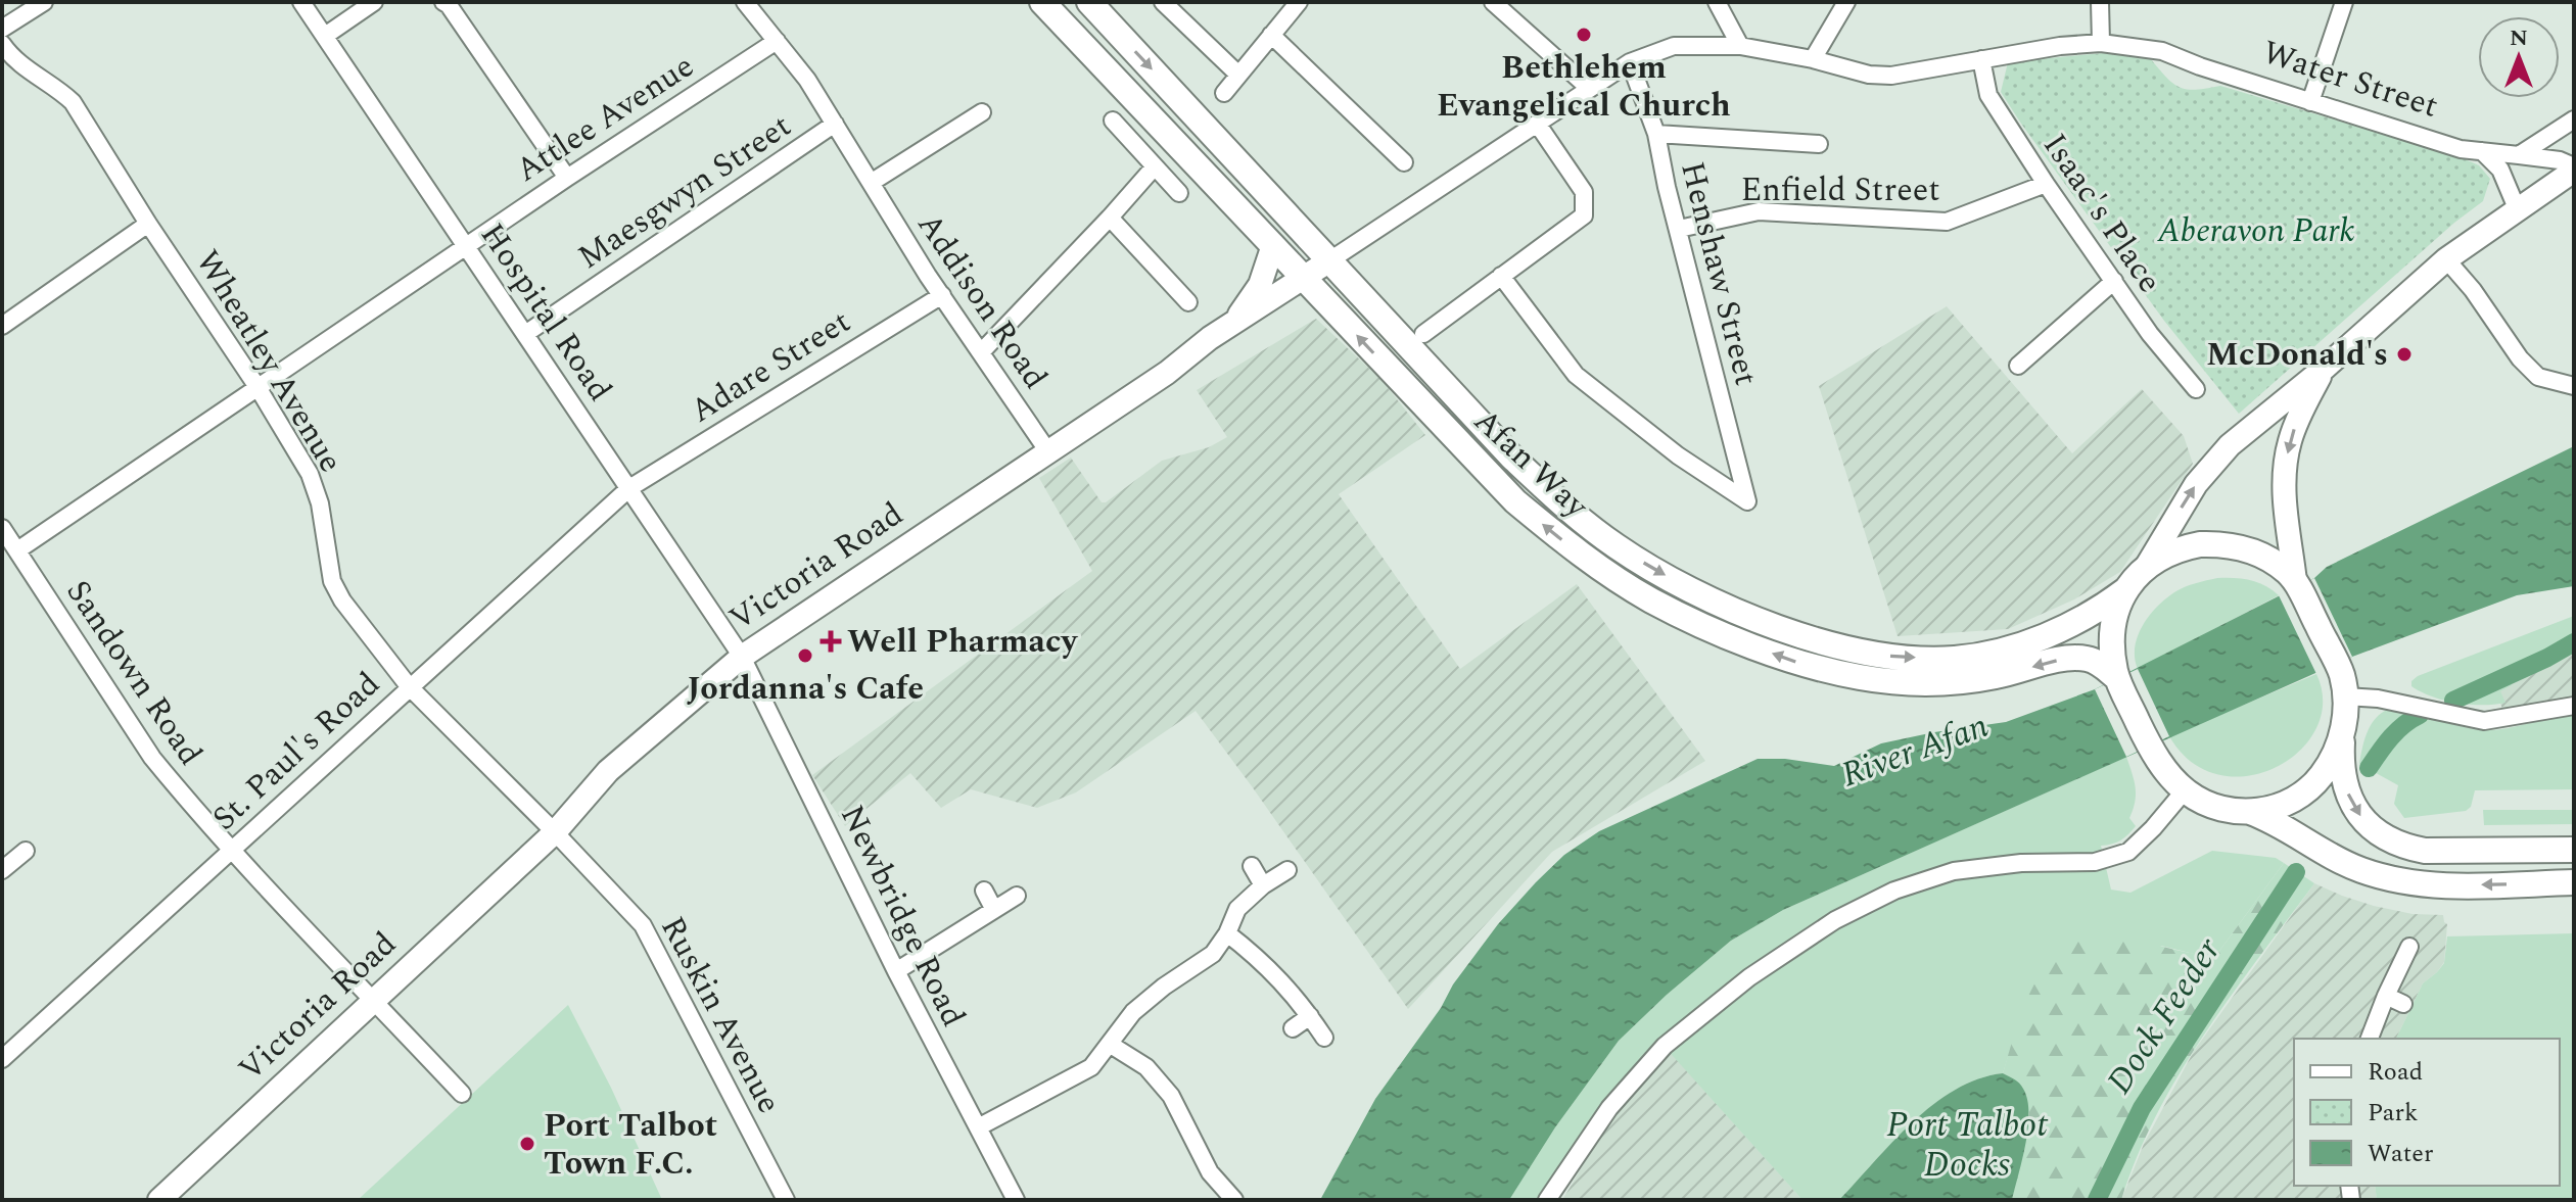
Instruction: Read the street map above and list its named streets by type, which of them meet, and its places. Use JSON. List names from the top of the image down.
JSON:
{
  "streets": {
    "main road": ["Afan Way"],
    "street": [
      "Water Street",
      "Attlee Avenue",
      "Enfield Street",
      "Maesgwyn Street",
      "Isaac's Place",
      "Henshaw Street",
      "Addison Road",
      "Hospital Road",
      "Wheatley Avenue",
      "Adare Street",
      "Victoria Road",
      "Sandown Road",
      "St. Paul's Road",
      "Newbridge Road",
      "Ruskin Avenue"
    ]
  },
  "crossings": [
    ["Water Street", "Isaac's Place"],
    ["Water Street", "Victoria Road"],
    ["Attlee Avenue", "Addison Road"],
    ["Attlee Avenue", "Hospital Road"],
    ["Attlee Avenue", "Wheatley Avenue"],
    ["Attlee Avenue", "Sandown Road"],
    ["Enfield Street", "Isaac's Place"],
    ["Enfield Street", "Henshaw Street"],
    ["Maesgwyn Street", "Addison Road"],
    ["Maesgwyn Street", "Hospital Road"],
    ["Henshaw Street", "Victoria Road"],
    ["Addison Road", "Adare Street"],
    ["Addison Road", "Victoria Road"],
    ["Hospital Road", "Adare Street"],
    ["Hospital Road", "Victoria Road"],
    ["Hospital Road", "St. Paul's Road"],
    ["Hospital Road", "Newbridge Road"],
    ["Wheatley Avenue", "Victoria Road"],
    ["Wheatley Avenue", "St. Paul's Road"],
    ["Wheatley Avenue", "Ruskin Avenue"],
    ["Adare Street", "St. Paul's Road"],
    ["Afan Way", "Victoria Road"],
    ["Victoria Road", "Sandown Road"],
    ["Victoria Road", "Newbridge Road"],
    ["Victoria Road", "Ruskin Avenue"],
    ["Sandown Road", "St. Paul's Road"]
  ],
  "water": ["River Afan", "Dock Feeder", "Port Talbot Docks"],
  "parks": ["Aberavon Park"],
  "places": {
    "other": [
      "Bethlehem Evangelical Church",
      "McDonald's",
      "Jordanna's Cafe",
      "Port Talbot Town F.C."
    ],
    "health": ["Well Pharmacy"]
  },
  "legend": ["Road", "Park", "Water"],
  "north": "top"
}
